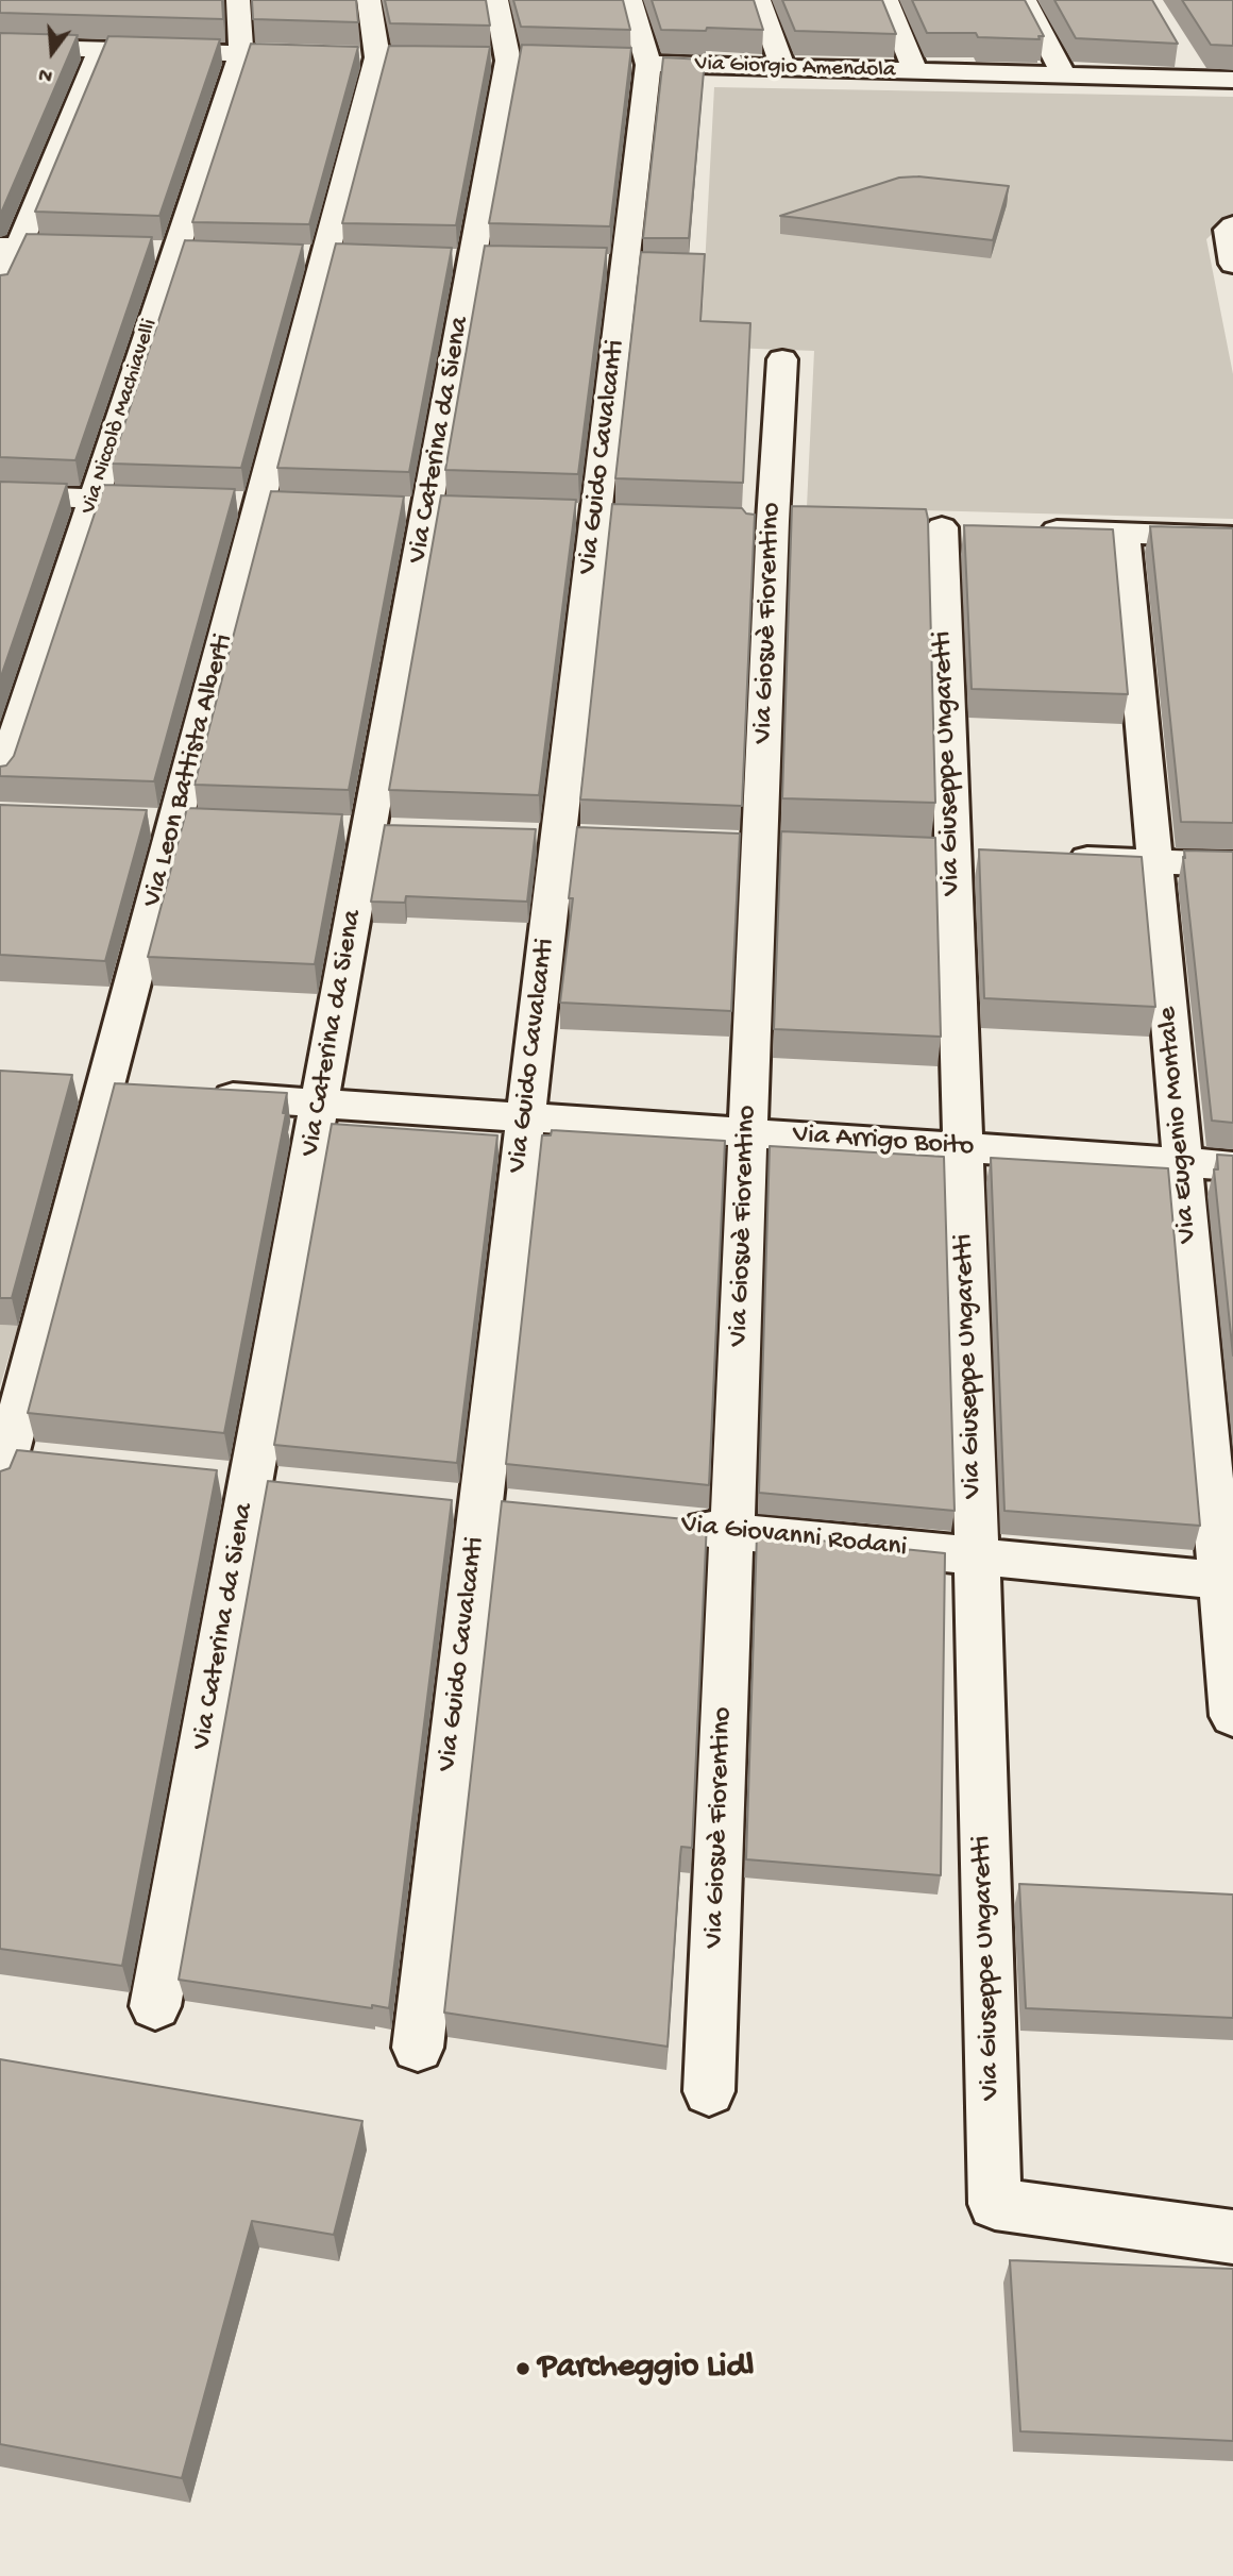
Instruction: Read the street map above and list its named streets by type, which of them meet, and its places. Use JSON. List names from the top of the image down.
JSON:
{
  "streets": {
    "street": [
      "Via Giorgio Amendola",
      "Via Niccolò Machiavelli",
      "Via Caterina da Siena",
      "Via Guido Cavalcanti",
      "Via Giosuè Fiorentino",
      "Via Giuseppe Ungaretti",
      "Via Leon Battista Alberti",
      "Via Eugenio Montale",
      "Via Arrigo Boito",
      "Via Giovanni Rodani"
    ]
  },
  "crossings": [
    ["Via Giorgio Amendola", "Via Guido Cavalcanti"],
    ["Via Caterina da Siena", "Via Arrigo Boito"],
    ["Via Guido Cavalcanti", "Via Arrigo Boito"],
    ["Via Giosuè Fiorentino", "Via Arrigo Boito"],
    ["Via Giosuè Fiorentino", "Via Giovanni Rodani"],
    ["Via Giuseppe Ungaretti", "Via Arrigo Boito"],
    ["Via Giuseppe Ungaretti", "Via Giovanni Rodani"],
    ["Via Eugenio Montale", "Via Arrigo Boito"],
    ["Via Eugenio Montale", "Via Giovanni Rodani"]
  ],
  "places": ["Parcheggio Lidl"],
  "north": "bottom"
}
